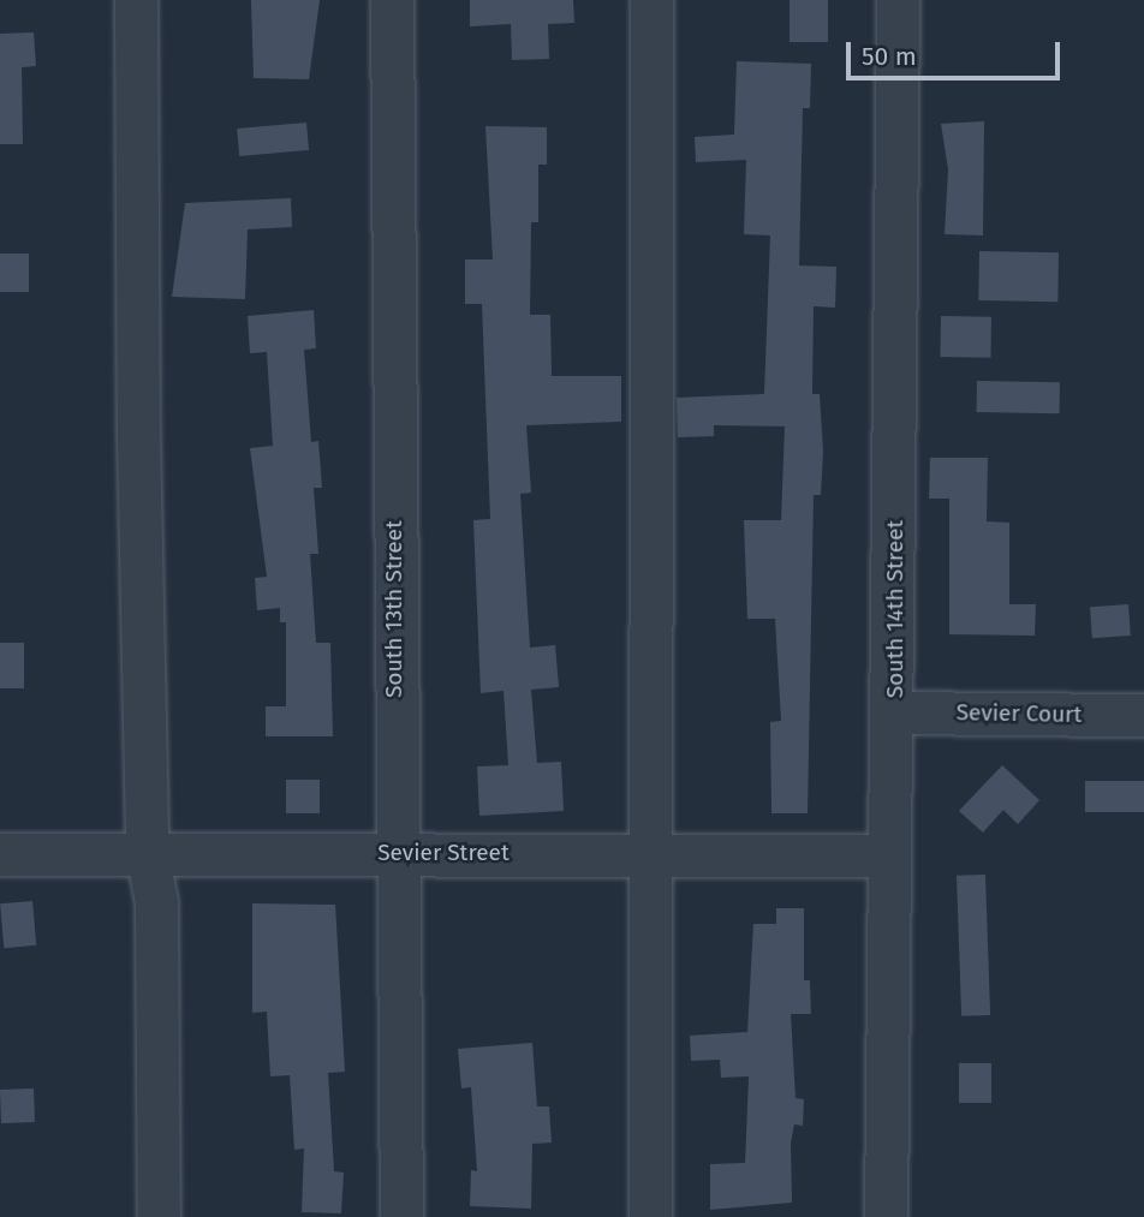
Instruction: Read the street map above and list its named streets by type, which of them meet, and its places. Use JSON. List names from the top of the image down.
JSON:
{
  "streets": {
    "street": [
      "South 13th Street",
      "South 14th Street",
      "Sevier Court",
      "Sevier Street"
    ]
  },
  "crossings": [
    ["South 13th Street", "Sevier Street"],
    ["South 14th Street", "Sevier Court"],
    ["South 14th Street", "Sevier Street"]
  ],
  "scale_bar": "50 m"
}
